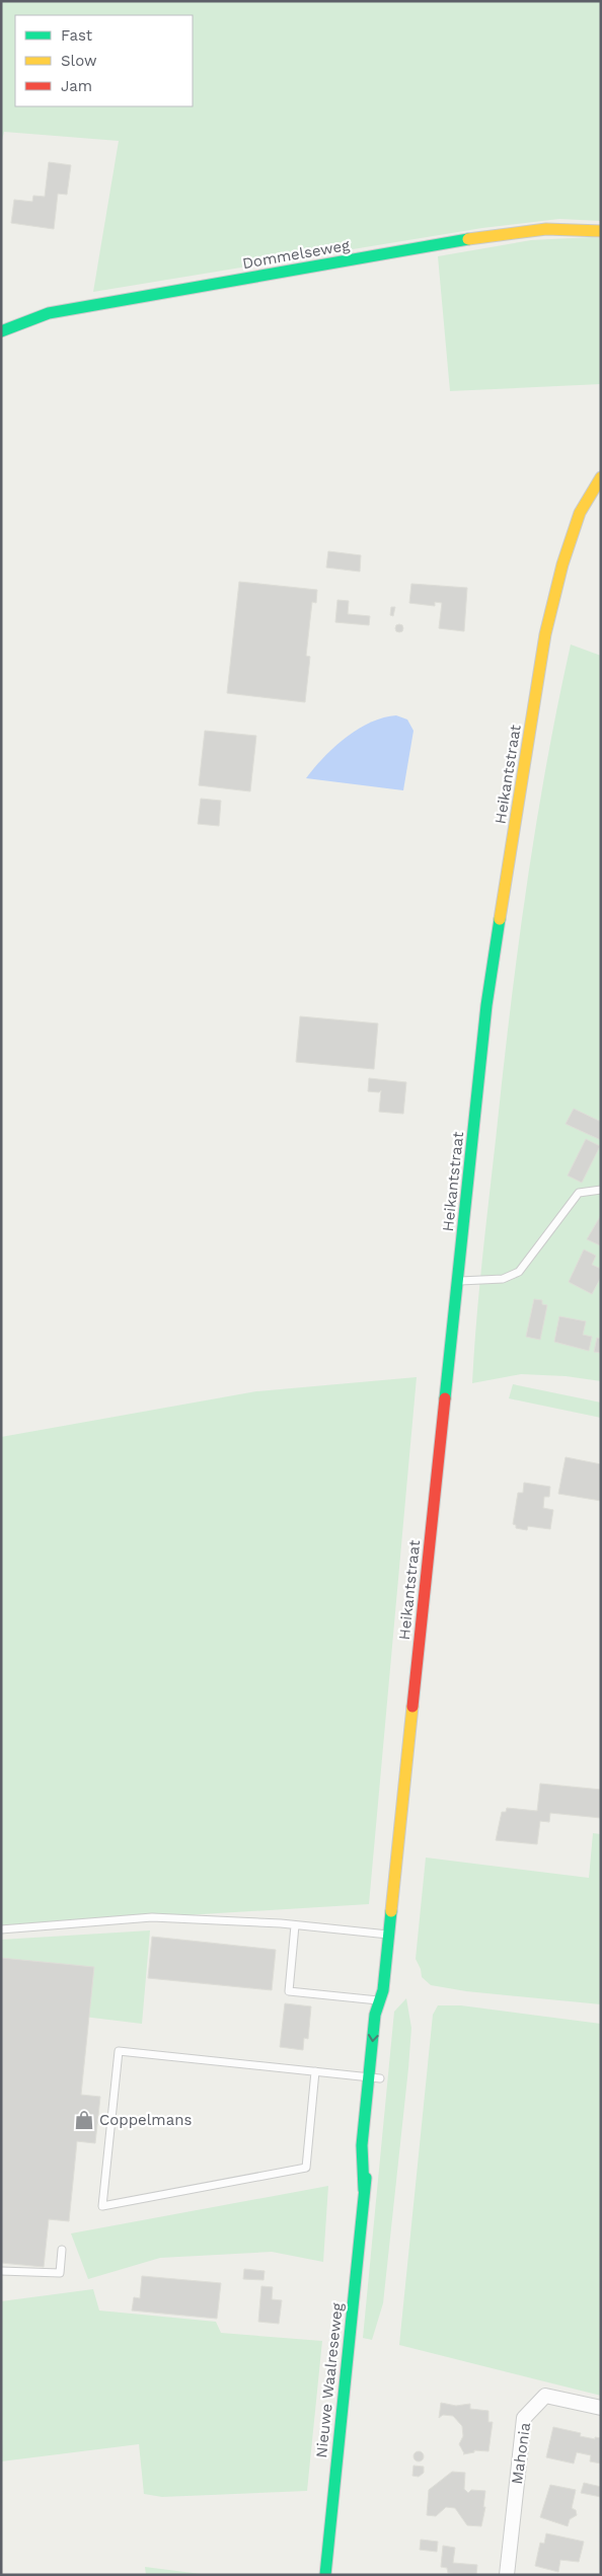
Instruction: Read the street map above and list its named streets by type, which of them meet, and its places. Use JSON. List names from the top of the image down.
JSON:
{
  "streets": {
    "street": [
      "Dommelseweg",
      "Heikantstraat",
      "Nieuwe Waalreseweg",
      "Mahonia"
    ]
  },
  "crossings": [
    ["Heikantstraat", "Nieuwe Waalreseweg"]
  ],
  "places": {
    "shop": ["Coppelmans"]
  },
  "legend": ["Fast", "Slow", "Jam"]
}
